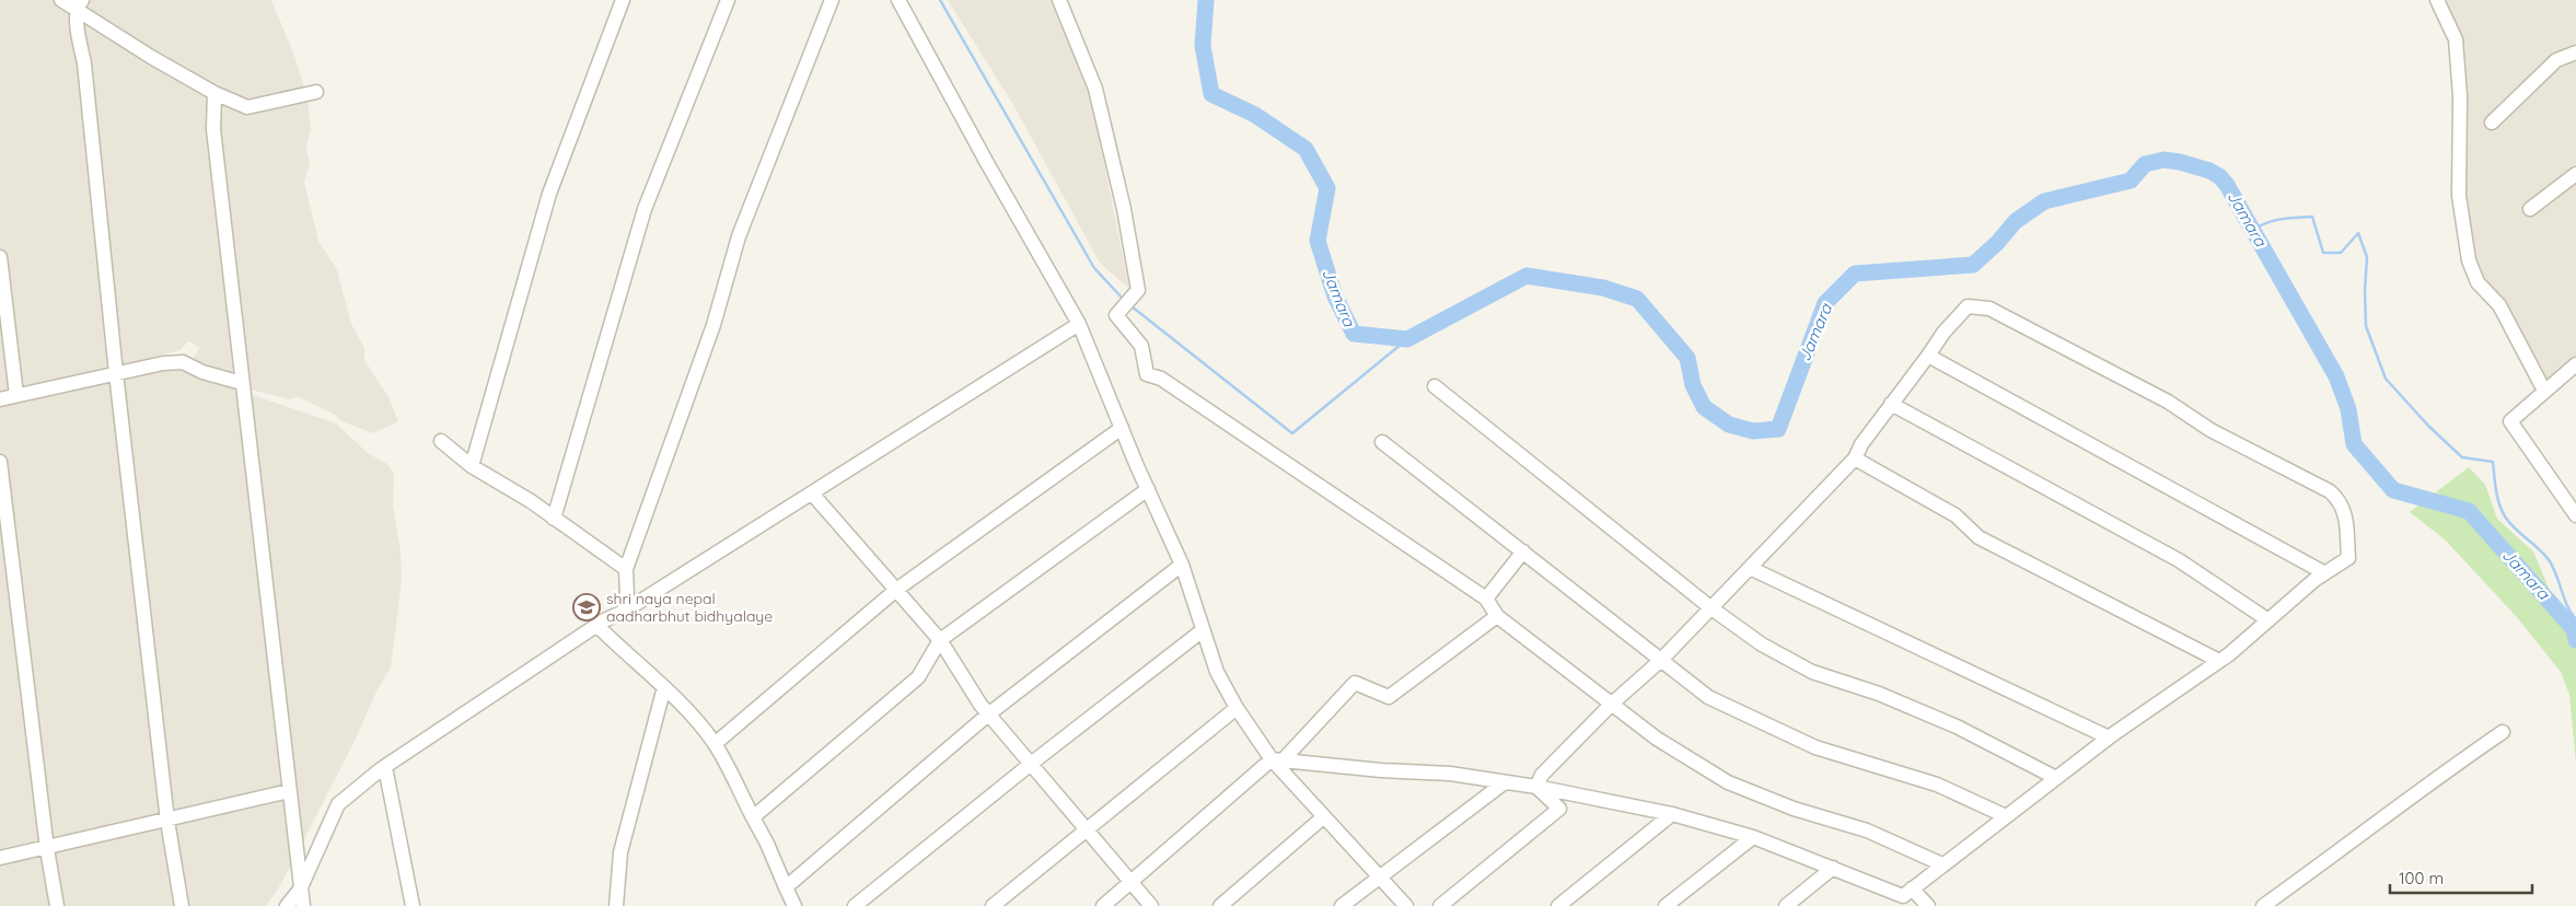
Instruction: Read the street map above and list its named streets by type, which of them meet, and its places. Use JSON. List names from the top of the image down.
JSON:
{
  "water": ["Jamara"],
  "places": {
    "school or university": ["shri naya nepal aadharbhut bidhyalaye"]
  },
  "scale_bar": "100 m"
}
